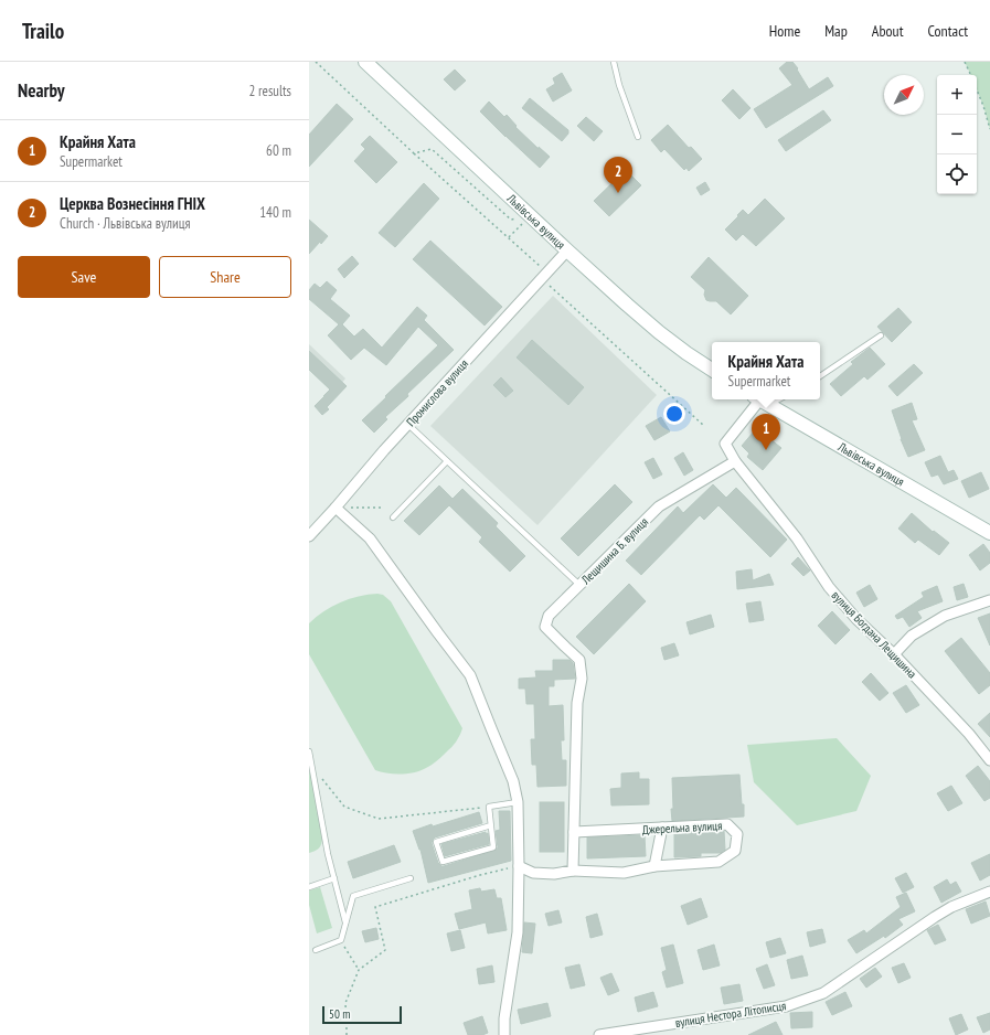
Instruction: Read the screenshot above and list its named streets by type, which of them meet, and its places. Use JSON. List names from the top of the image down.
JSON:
{
  "streets": {
    "main road": ["Львівська вулиця"],
    "street": [
      "Промислова вулиця",
      "Лещишина Б. вулиця",
      "вулиця Богдана Лещишина",
      "Джерельна вулиця",
      "вулиця Нестора Літописця"
    ]
  },
  "crossings": [
    ["Львівська вулиця", "Промислова вулиця"],
    ["Лещишина Б. вулиця", "вулиця Богдана Лещишина"],
    ["Лещишина Б. вулиця", "Джерельна вулиця"]
  ],
  "scale_bar": "50 m",
  "north": "top right",
  "page": {
    "header": "Trailo",
    "nav": [
      "Home",
      "Map",
      "About",
      "Contact"
    ],
    "heading": ["Nearby", "2 results"],
    "map_buttons": ["+", "−"],
    "list": [
      {
        "mark": "1",
        "name": "Крайня Хата",
        "note": "Supermarket",
        "value": "60 m"
      },
      {
        "mark": "2",
        "name": "Церква Вознесіння ГНІХ",
        "note": "Church · Львівська вулиця",
        "value": "140 m"
      }
    ],
    "pins": ["2", "1"],
    "buttons": ["Save", "Share"],
    "popup": ["Крайня Хата", "Supermarket"],
    "scale": "50 m"
  }
}
